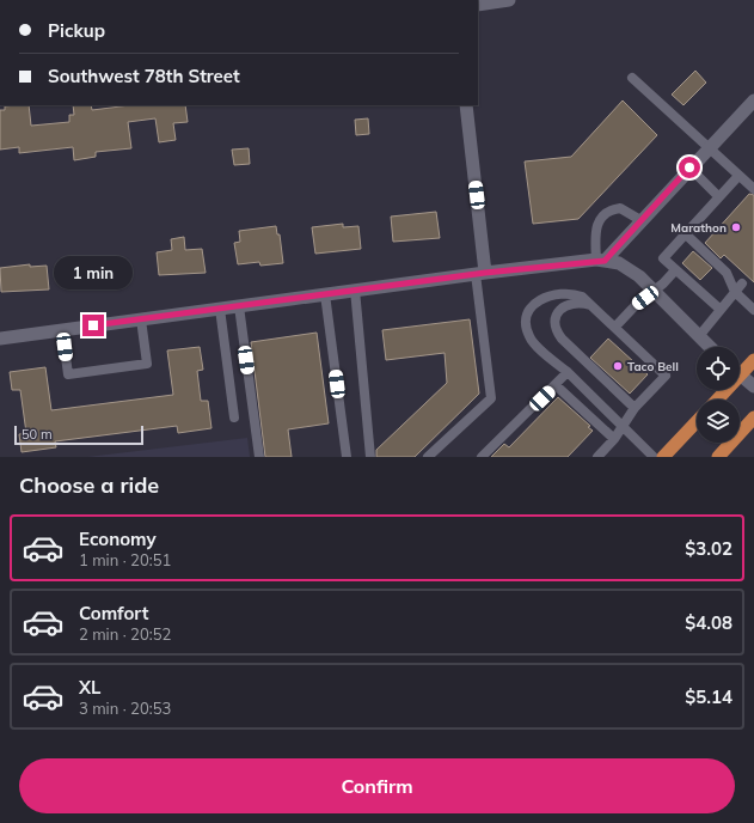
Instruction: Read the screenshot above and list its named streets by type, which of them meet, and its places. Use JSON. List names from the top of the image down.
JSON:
{
  "places": ["Marathon", "Taco Bell"],
  "scale_bar": "50 m",
  "page": {
    "banner": ["Pickup", "Southwest 78th Street"],
    "bubble": "1 min",
    "scale": "50 m",
    "heading": "Choose a ride",
    "list": [
      {
        "name": "Economy",
        "note": "1 min · 20:51",
        "value": "$3.02"
      },
      {
        "name": "Comfort",
        "note": "2 min · 20:52",
        "value": "$4.08"
      },
      {
        "name": "XL",
        "note": "3 min · 20:53",
        "value": "$5.14"
      }
    ],
    "buttons": "Confirm"
  }
}
